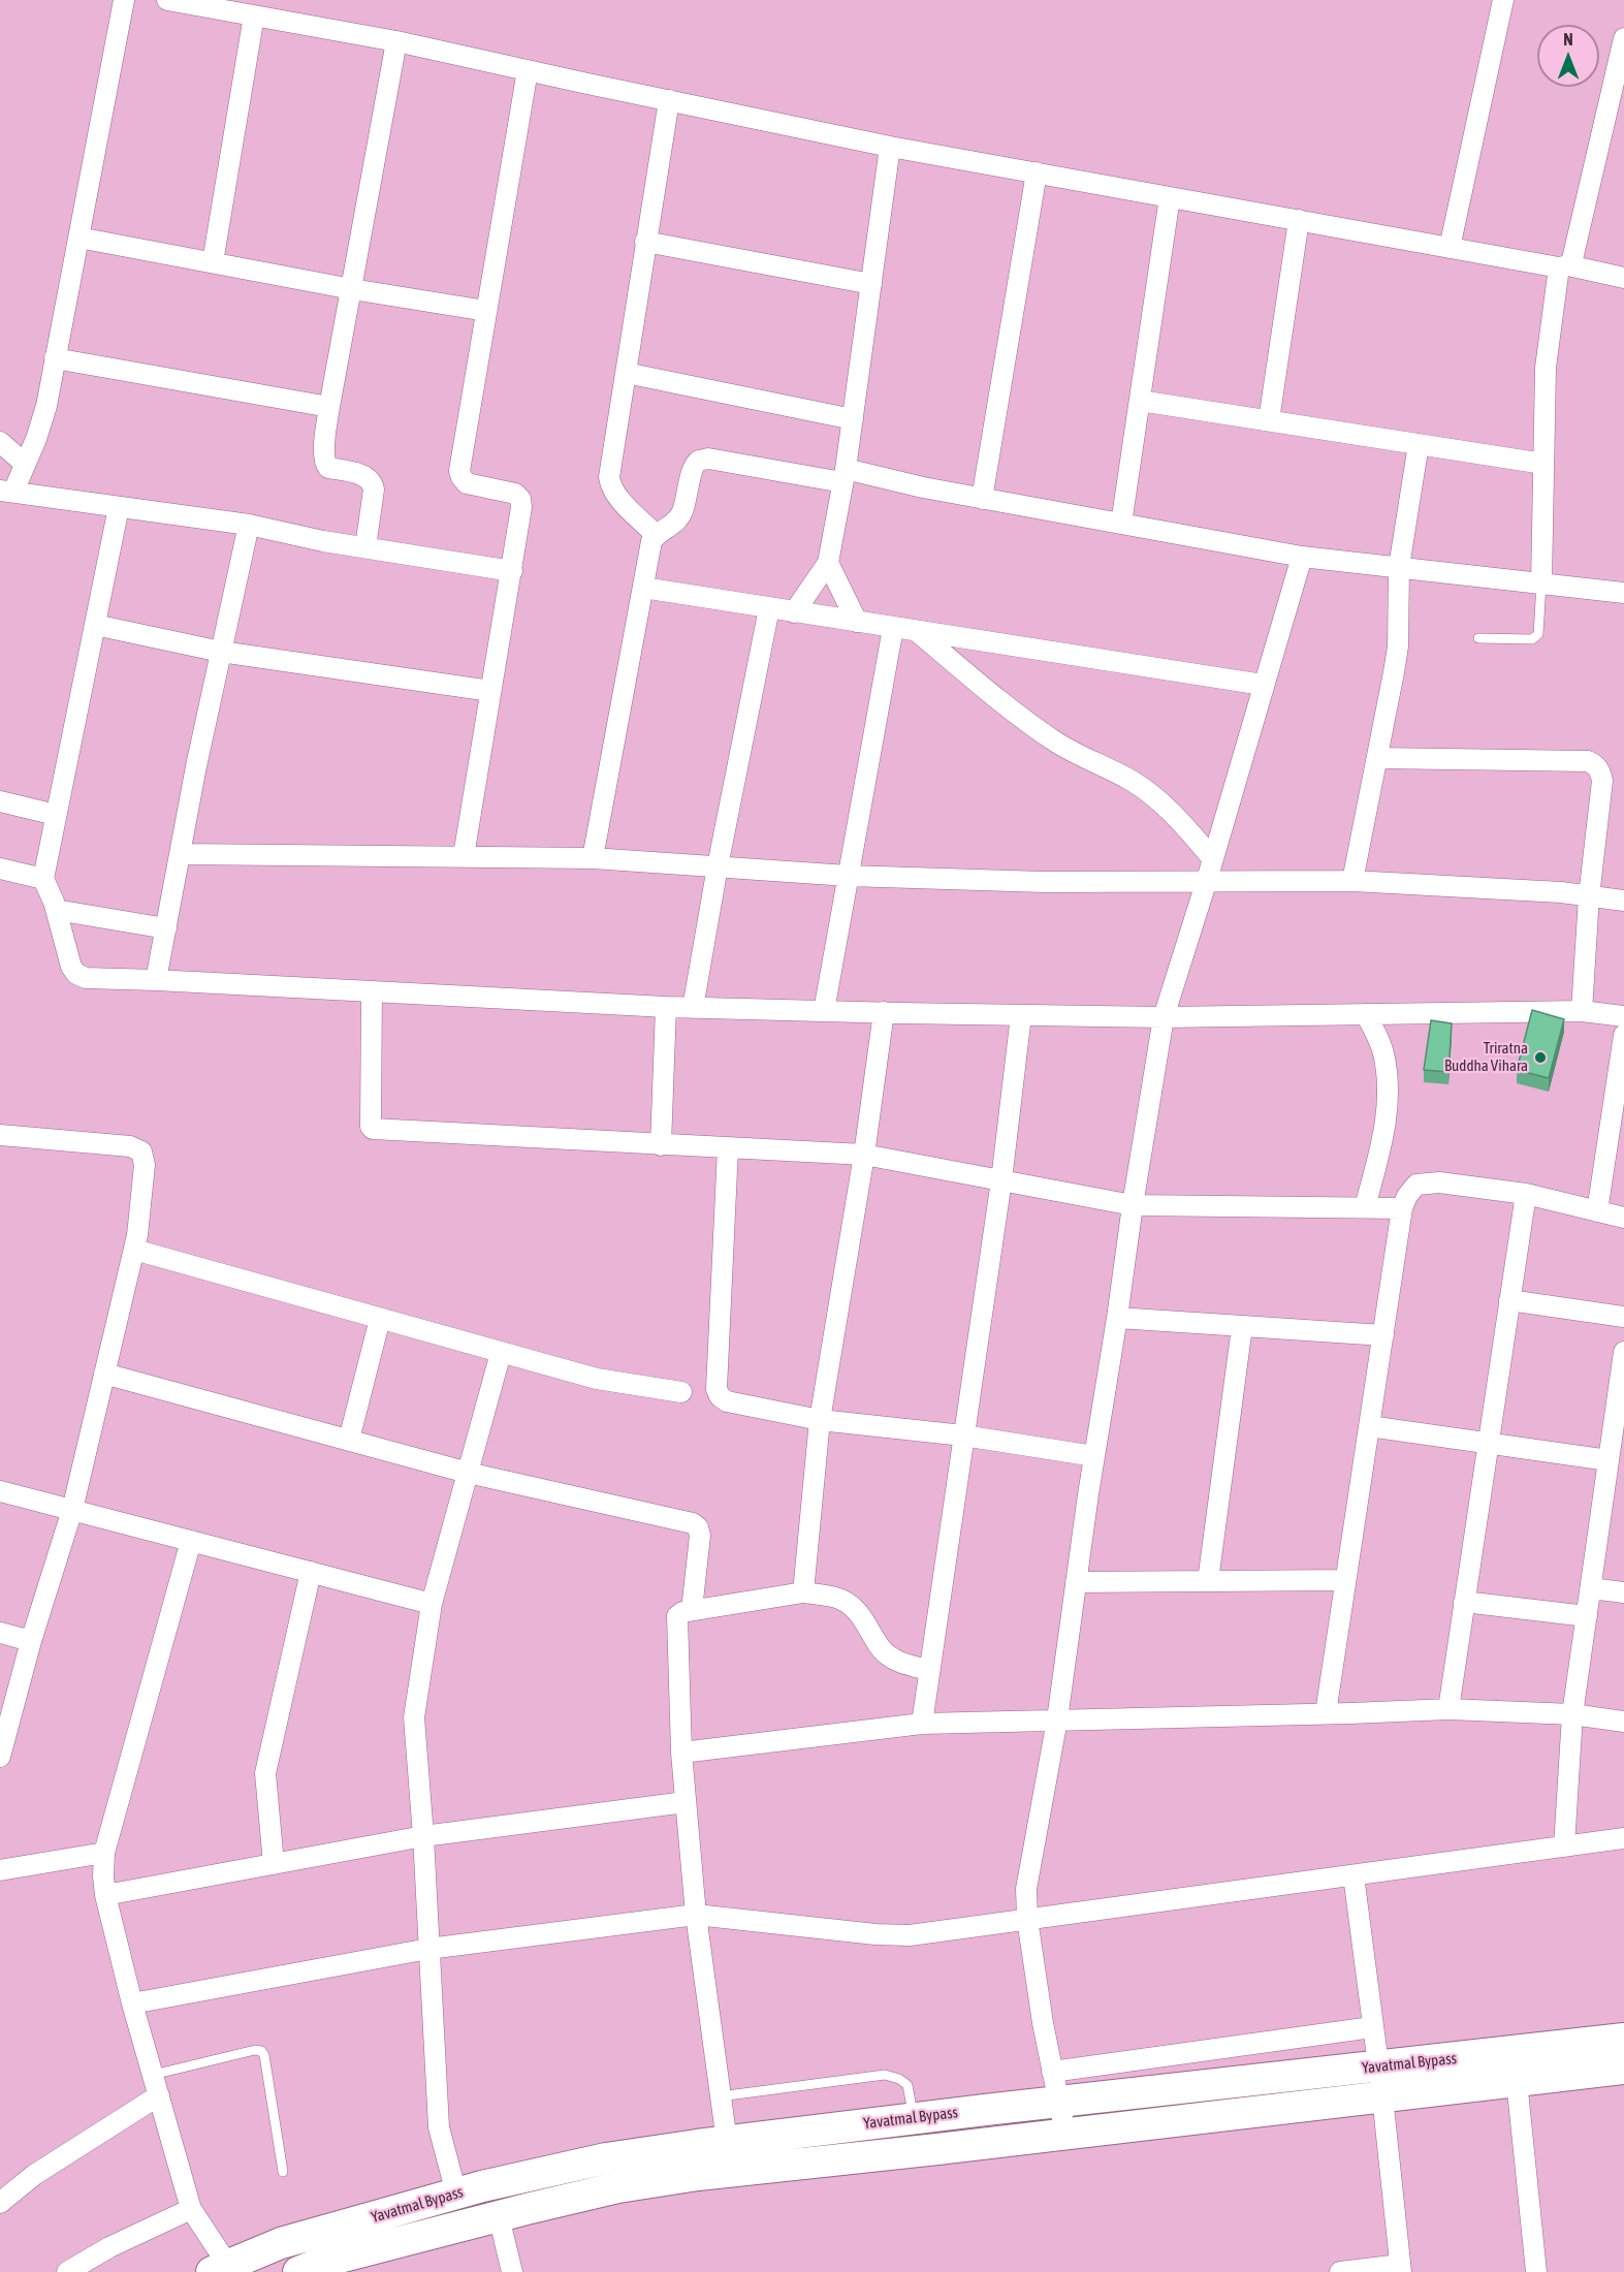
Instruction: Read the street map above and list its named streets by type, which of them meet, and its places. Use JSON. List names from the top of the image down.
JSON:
{
  "streets": {
    "main road": ["Yavatmal Bypass"]
  },
  "places": ["Triratna Buddha Vihara"],
  "north": "top"
}
